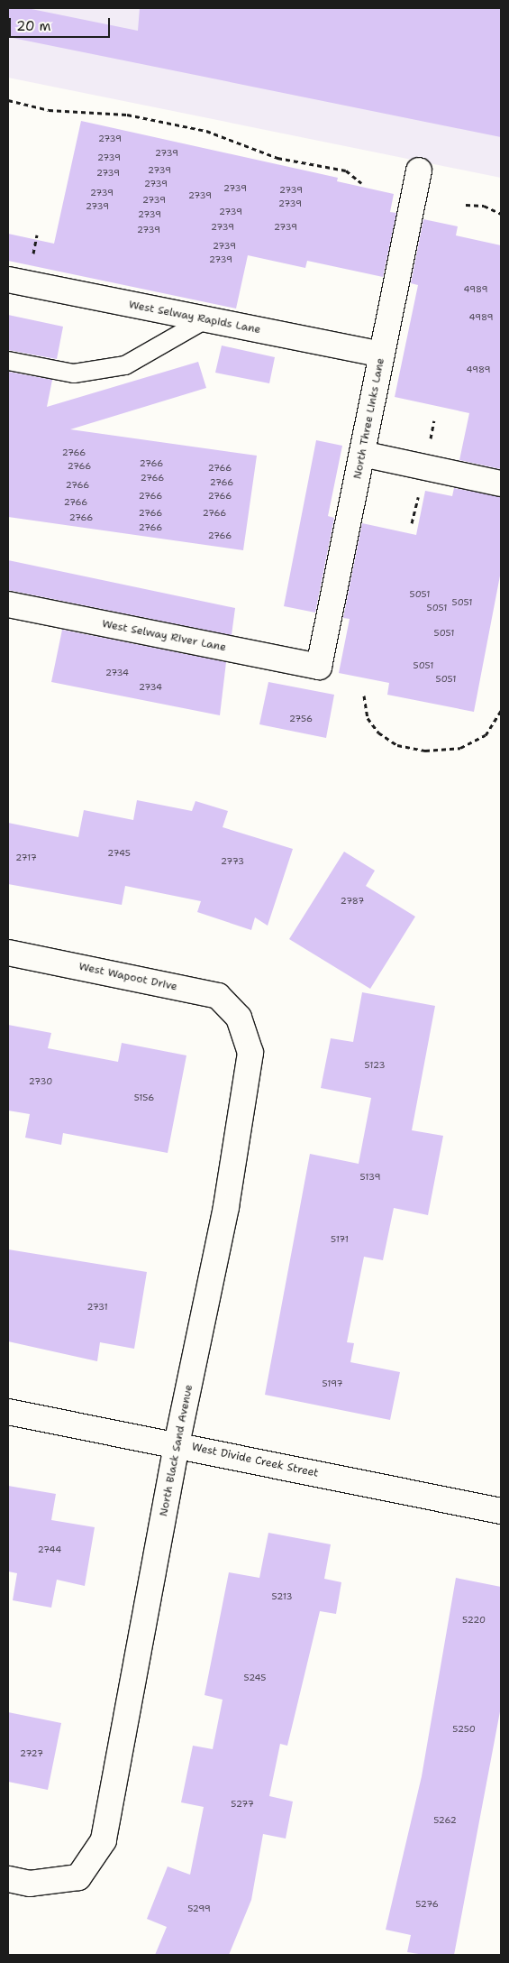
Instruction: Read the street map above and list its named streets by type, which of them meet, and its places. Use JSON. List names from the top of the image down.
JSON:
{
  "streets": {
    "street": [
      "West Selway Rapids Lane",
      "North Three Links Lane",
      "West Selway River Lane",
      "West Wapoot Drive",
      "North Black Sand Avenue",
      "West Divide Creek Street"
    ]
  },
  "crossings": [
    ["West Selway Rapids Lane", "North Three Links Lane"],
    ["North Three Links Lane", "West Selway River Lane"],
    ["West Wapoot Drive", "North Black Sand Avenue"],
    ["North Black Sand Avenue", "West Divide Creek Street"]
  ],
  "house_numbers": [
    "2739",
    "2739",
    "2739",
    "2739",
    "2739",
    "2739",
    "2739",
    "2739",
    "2739",
    "2739",
    "2739",
    "2739",
    "2739",
    "2739",
    "2739",
    "2739",
    "2739",
    "2739",
    "2739",
    "2739",
    "4989",
    "4989",
    "4989",
    "2766",
    "2766",
    "2766",
    "2766",
    "2766",
    "2766",
    "2766",
    "2766",
    "2766",
    "2766",
    "2766",
    "2766",
    "2766",
    "2766",
    "2766",
    "5051",
    "5051",
    "5051",
    "5051",
    "5051",
    "2734",
    "5051",
    "2734",
    "2756",
    "2745",
    "2717",
    "2773",
    "2787",
    "5123",
    "2730",
    "5156",
    "5139",
    "5171",
    "2731",
    "5197",
    "2744",
    "5213",
    "5220",
    "5245",
    "5250",
    "2727",
    "5277",
    "5262",
    "5276",
    "5299"
  ],
  "scale_bar": "20 m"
}
